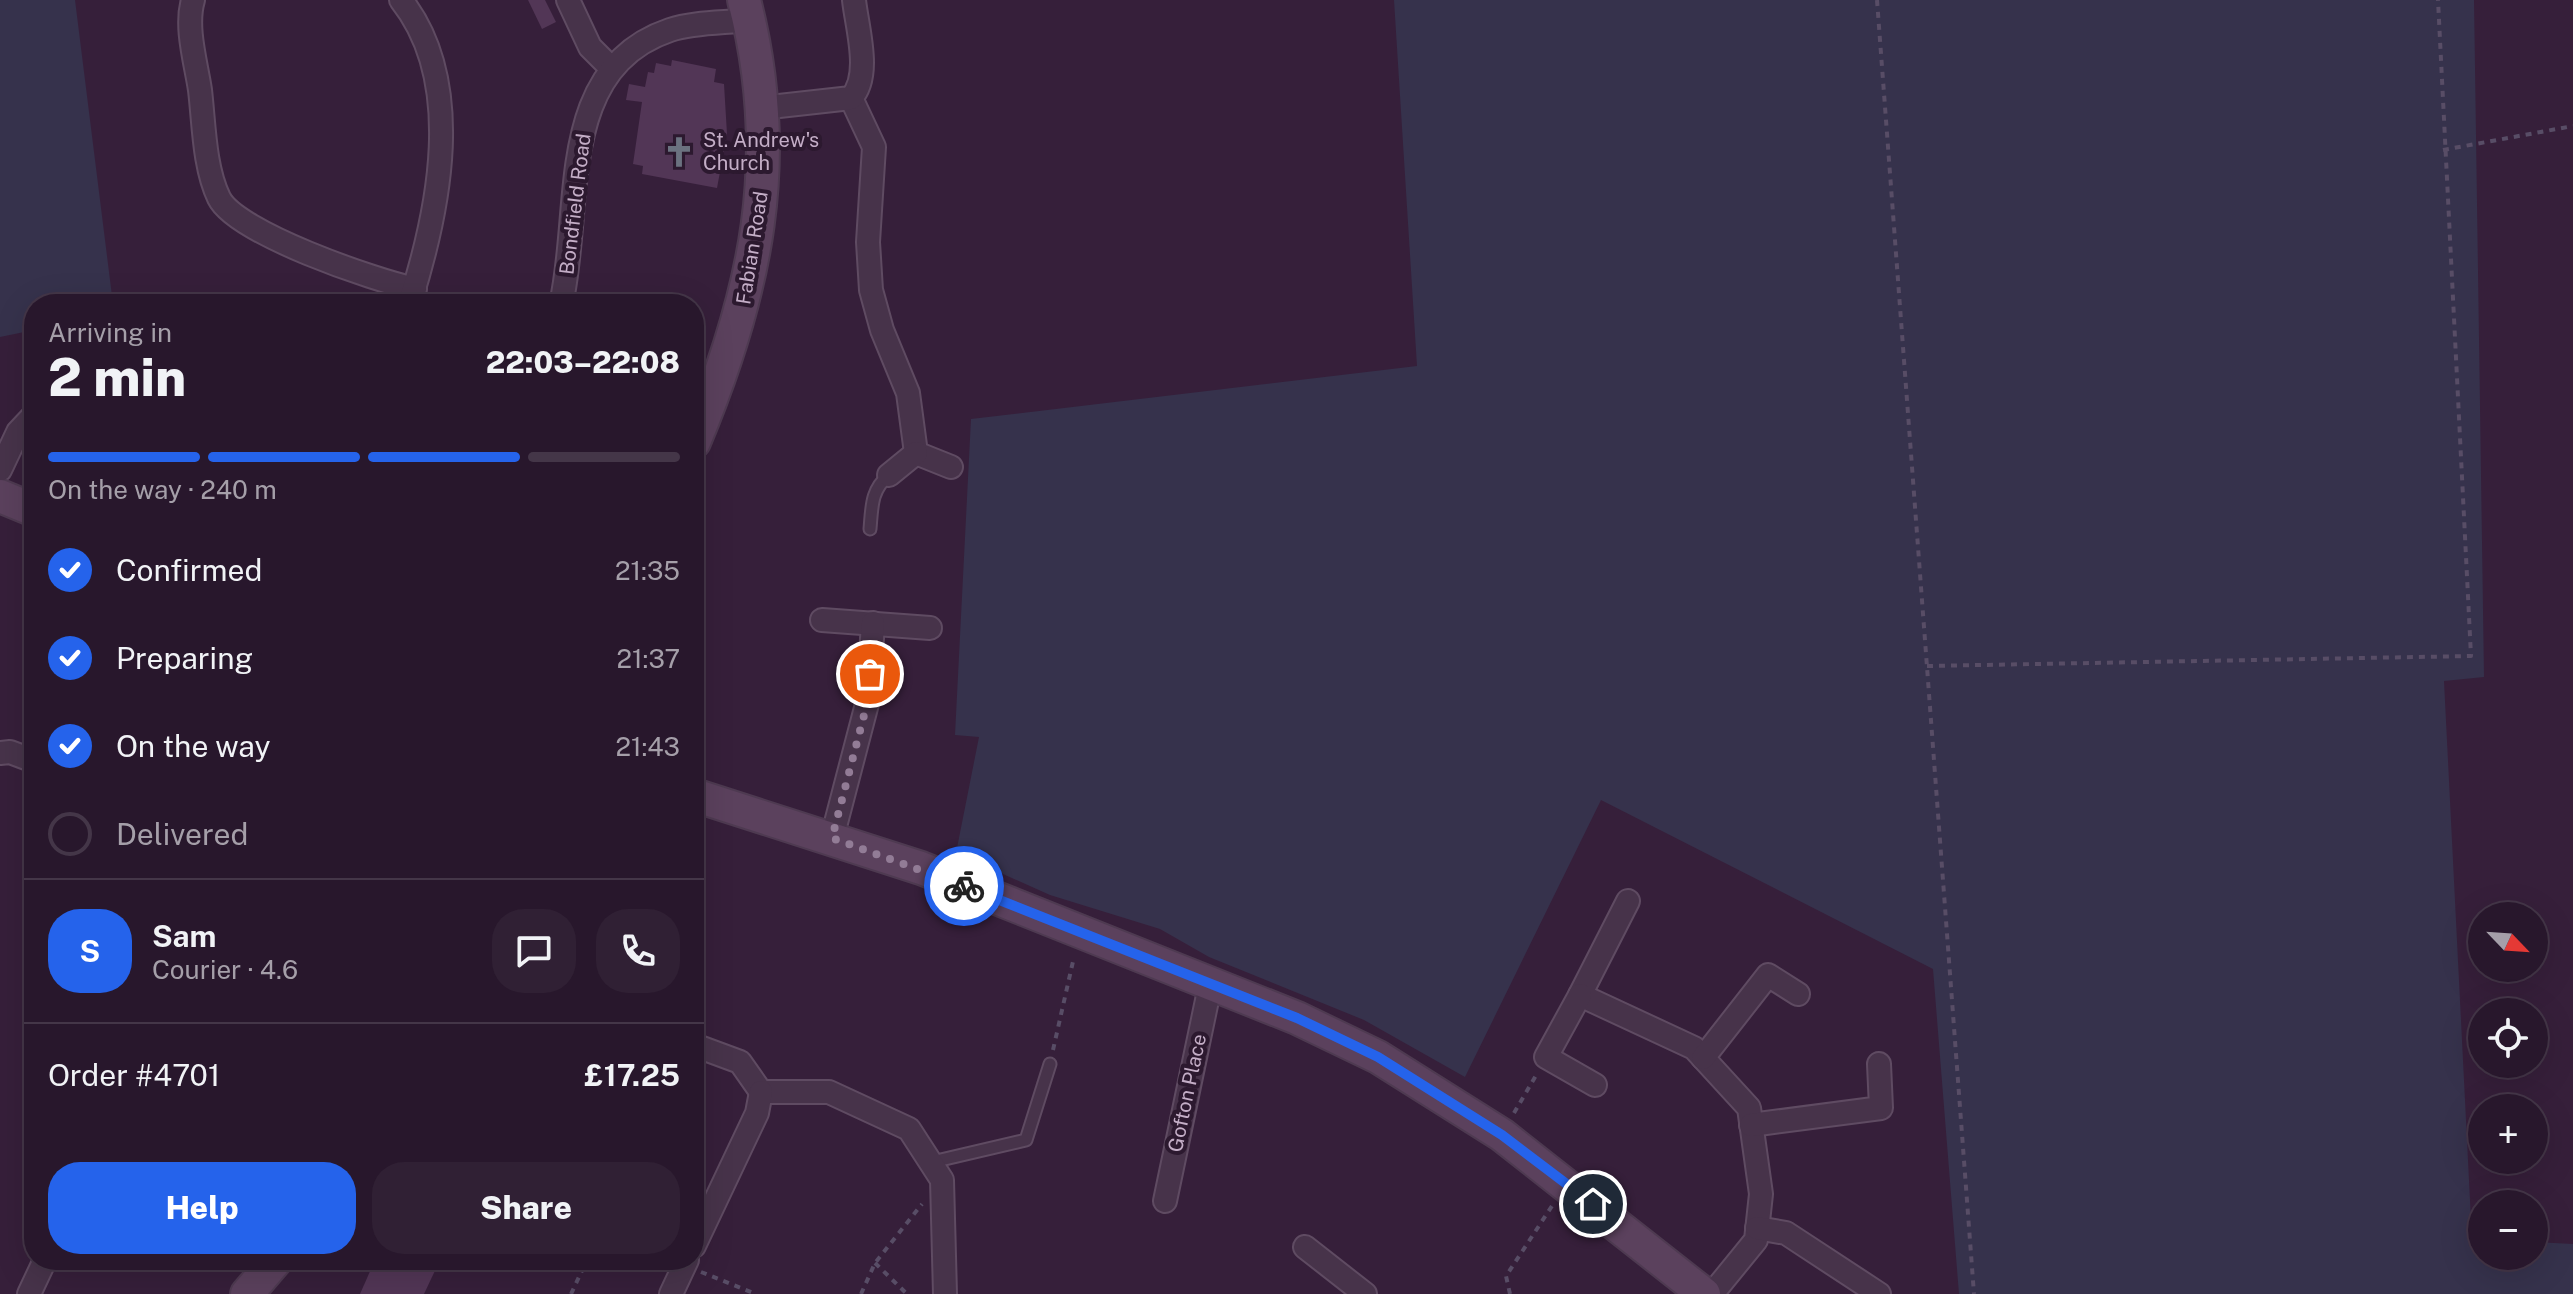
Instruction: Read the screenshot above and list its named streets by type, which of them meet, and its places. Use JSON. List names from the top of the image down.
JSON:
{
  "streets": {
    "street": ["Bondfield Road", "Fabian Road", "Gofton Place"]
  },
  "crossings": [
    ["Bondfield Road", "Fabian Road"]
  ],
  "places": {
    "church": ["St. Andrew's Church"]
  },
  "north": "bottom right",
  "page": {
    "heading": ["2 min", "Arriving in", "22:03–22:08"],
    "panel": [
      "Sam",
      "Courier · 4.6",
      "Order #4701",
      "£17.25"
    ],
    "bar": "On the way · 240 m",
    "list": [
      ["Confirmed", "21:35"],
      ["Preparing", "21:37"],
      ["On the way", "21:43"],
      "Delivered"
    ],
    "map_buttons": ["+", "−"],
    "round": "S",
    "buttons": ["Help", "Share"]
  }
}
